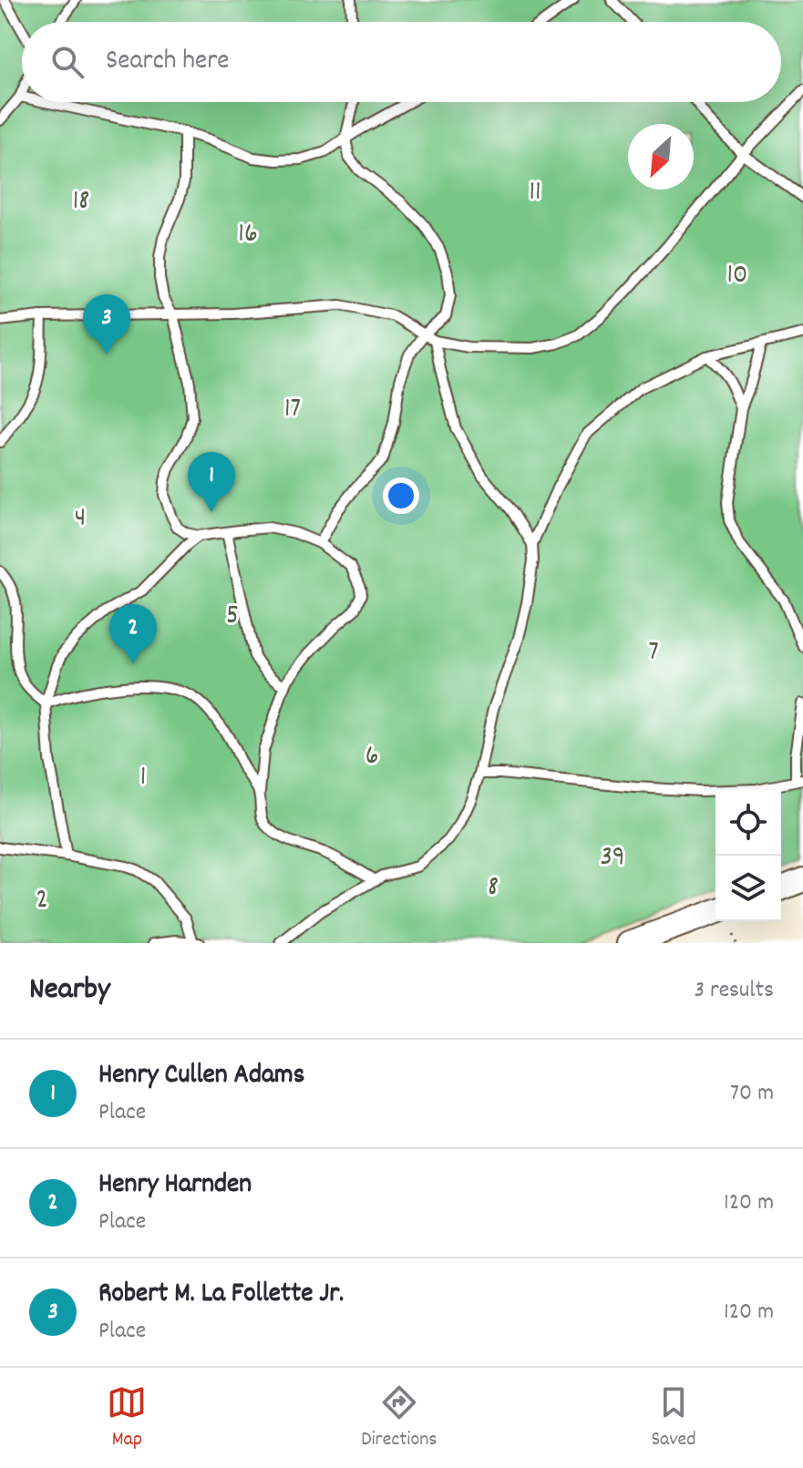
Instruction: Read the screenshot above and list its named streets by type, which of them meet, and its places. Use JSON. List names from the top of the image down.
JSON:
{
  "parks": [
    "11",
    "18",
    "16",
    "10",
    "17",
    "4",
    "5",
    "7",
    "6",
    "1",
    "39",
    "8",
    "2"
  ],
  "north": "bottom left",
  "page": {
    "search": "Search here",
    "pins": ["3", "1", "2"],
    "heading": ["Nearby", "3 results"],
    "list": [
      {
        "mark": "1",
        "name": "Henry Cullen Adams",
        "note": "Place",
        "value": "70 m"
      },
      {
        "mark": "2",
        "name": "Henry Harnden",
        "note": "Place",
        "value": "120 m"
      },
      {
        "mark": "3",
        "name": "Robert M. La Follette Jr.",
        "note": "Place",
        "value": "120 m"
      }
    ],
    "nav": ["Map", "Directions", "Saved"]
  }
}
